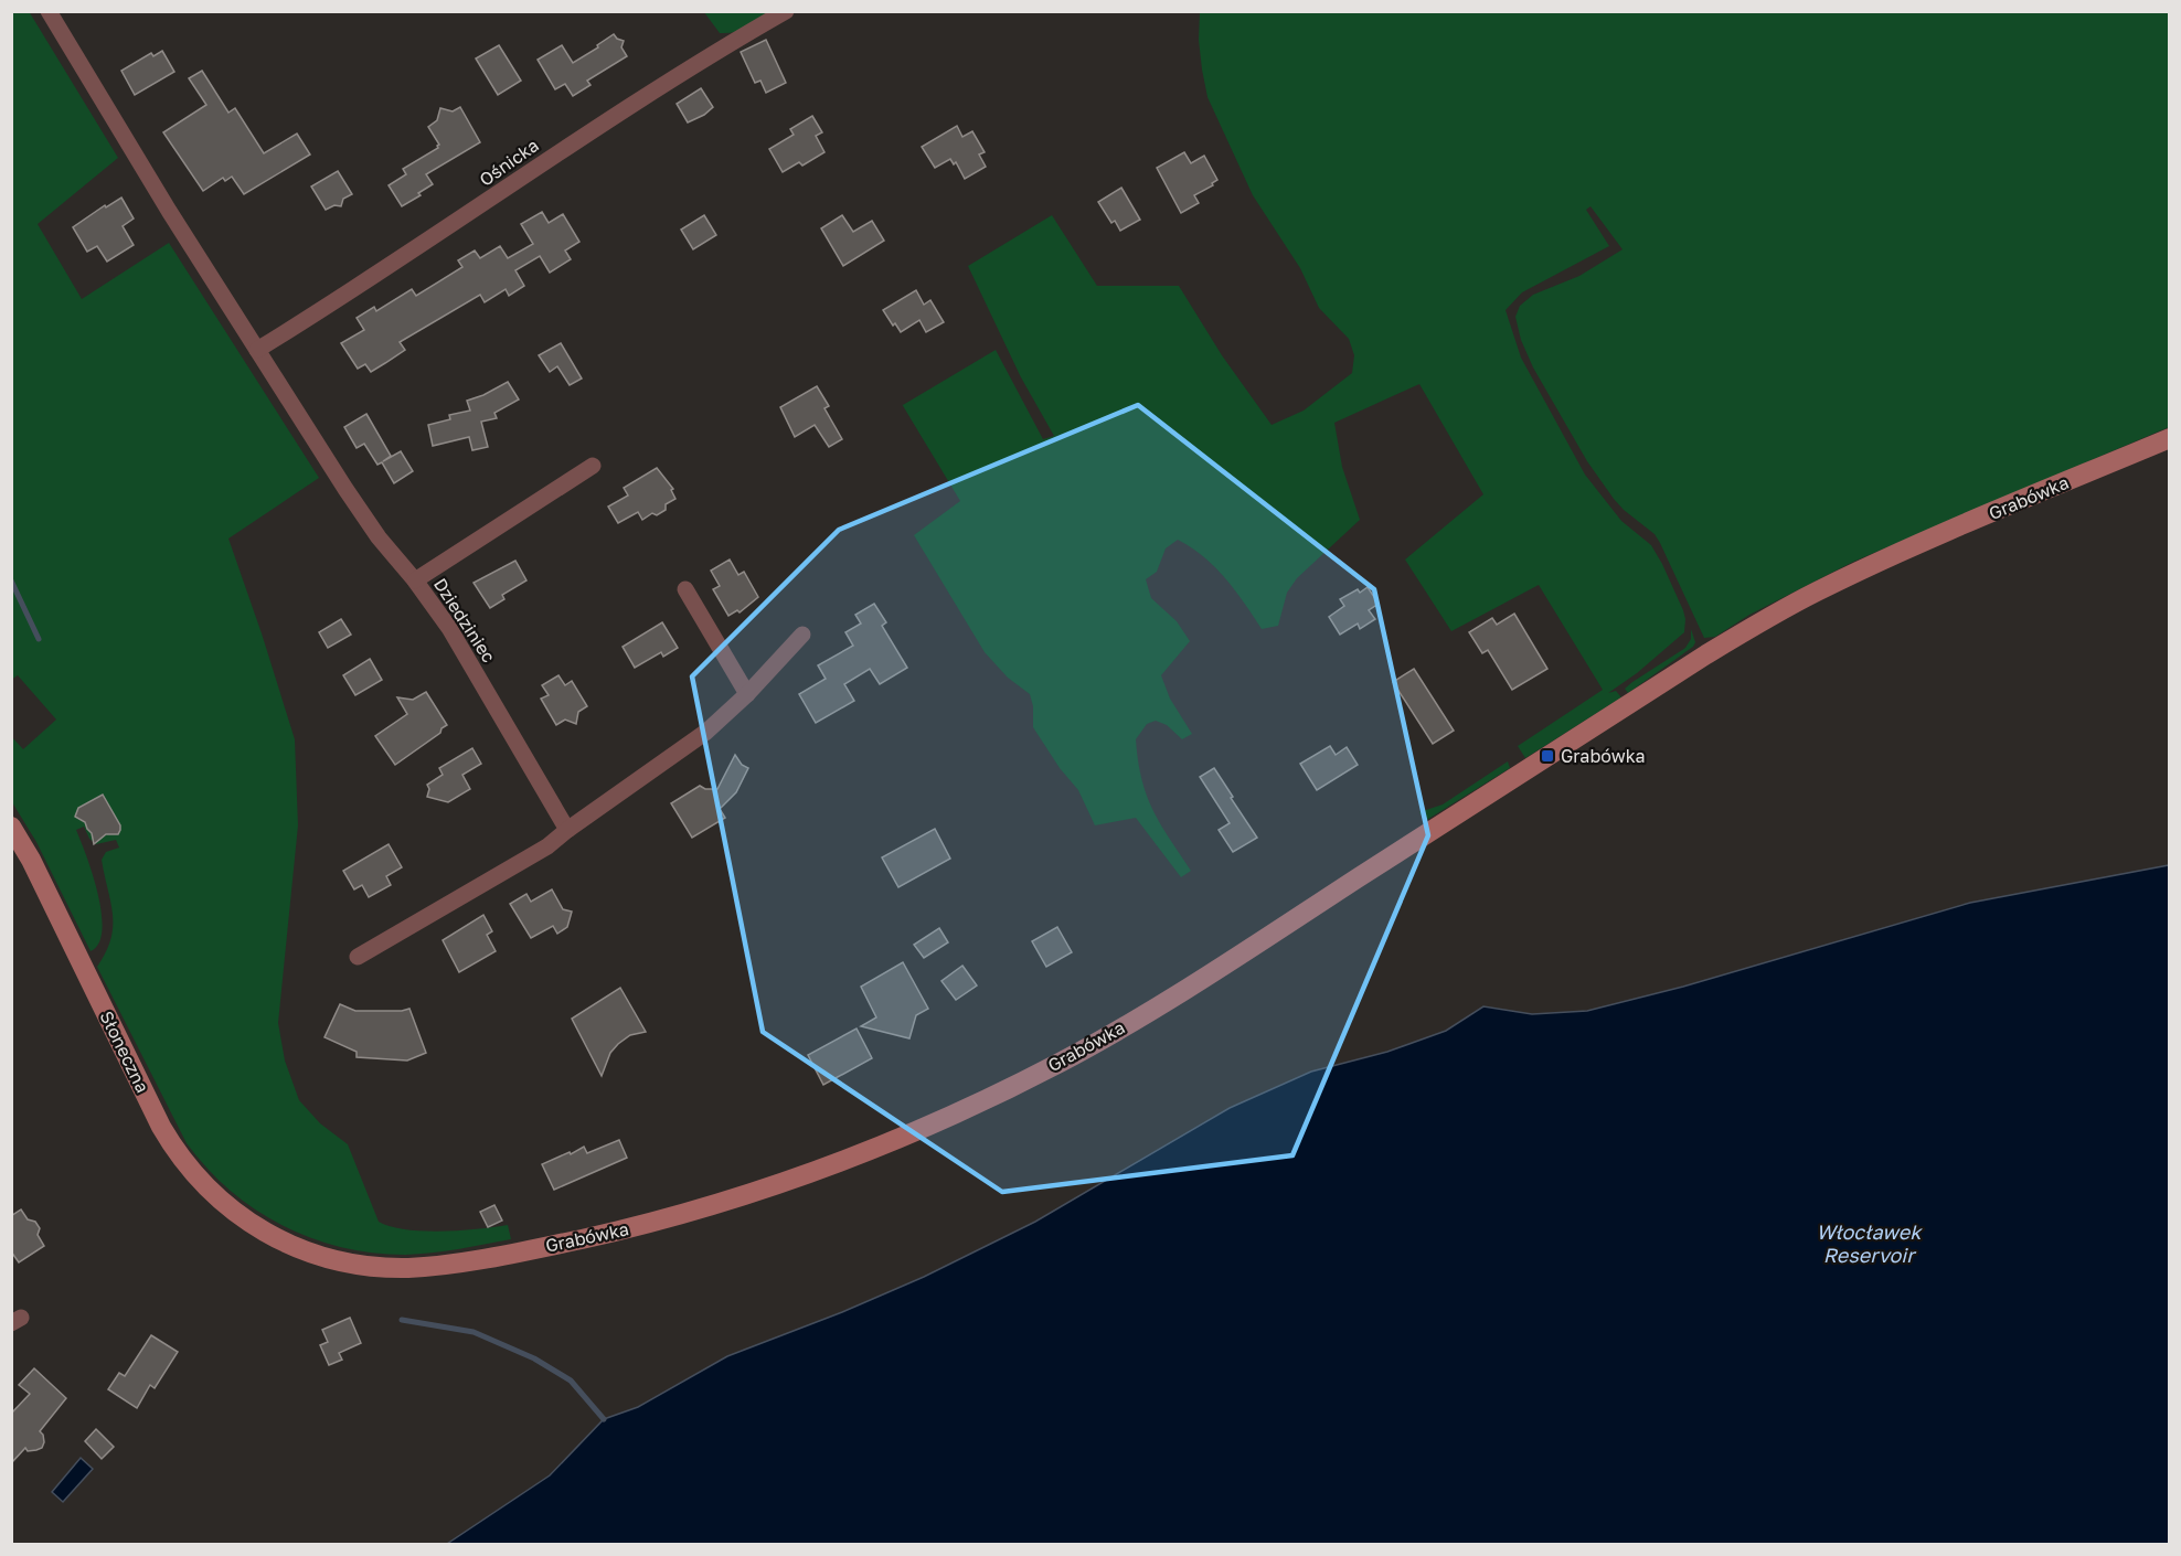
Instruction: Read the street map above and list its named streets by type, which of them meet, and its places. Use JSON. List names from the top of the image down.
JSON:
{
  "streets": {
    "street": [
      "Ośnicka",
      "Grabówka",
      "Dziedziniec",
      "Słoneczna"
    ]
  },
  "crossings": [
    ["Grabówka", "Słoneczna"]
  ],
  "water": ["Włocławek Reservoir"],
  "places": {
    "transit": ["Grabówka"]
  }
}
